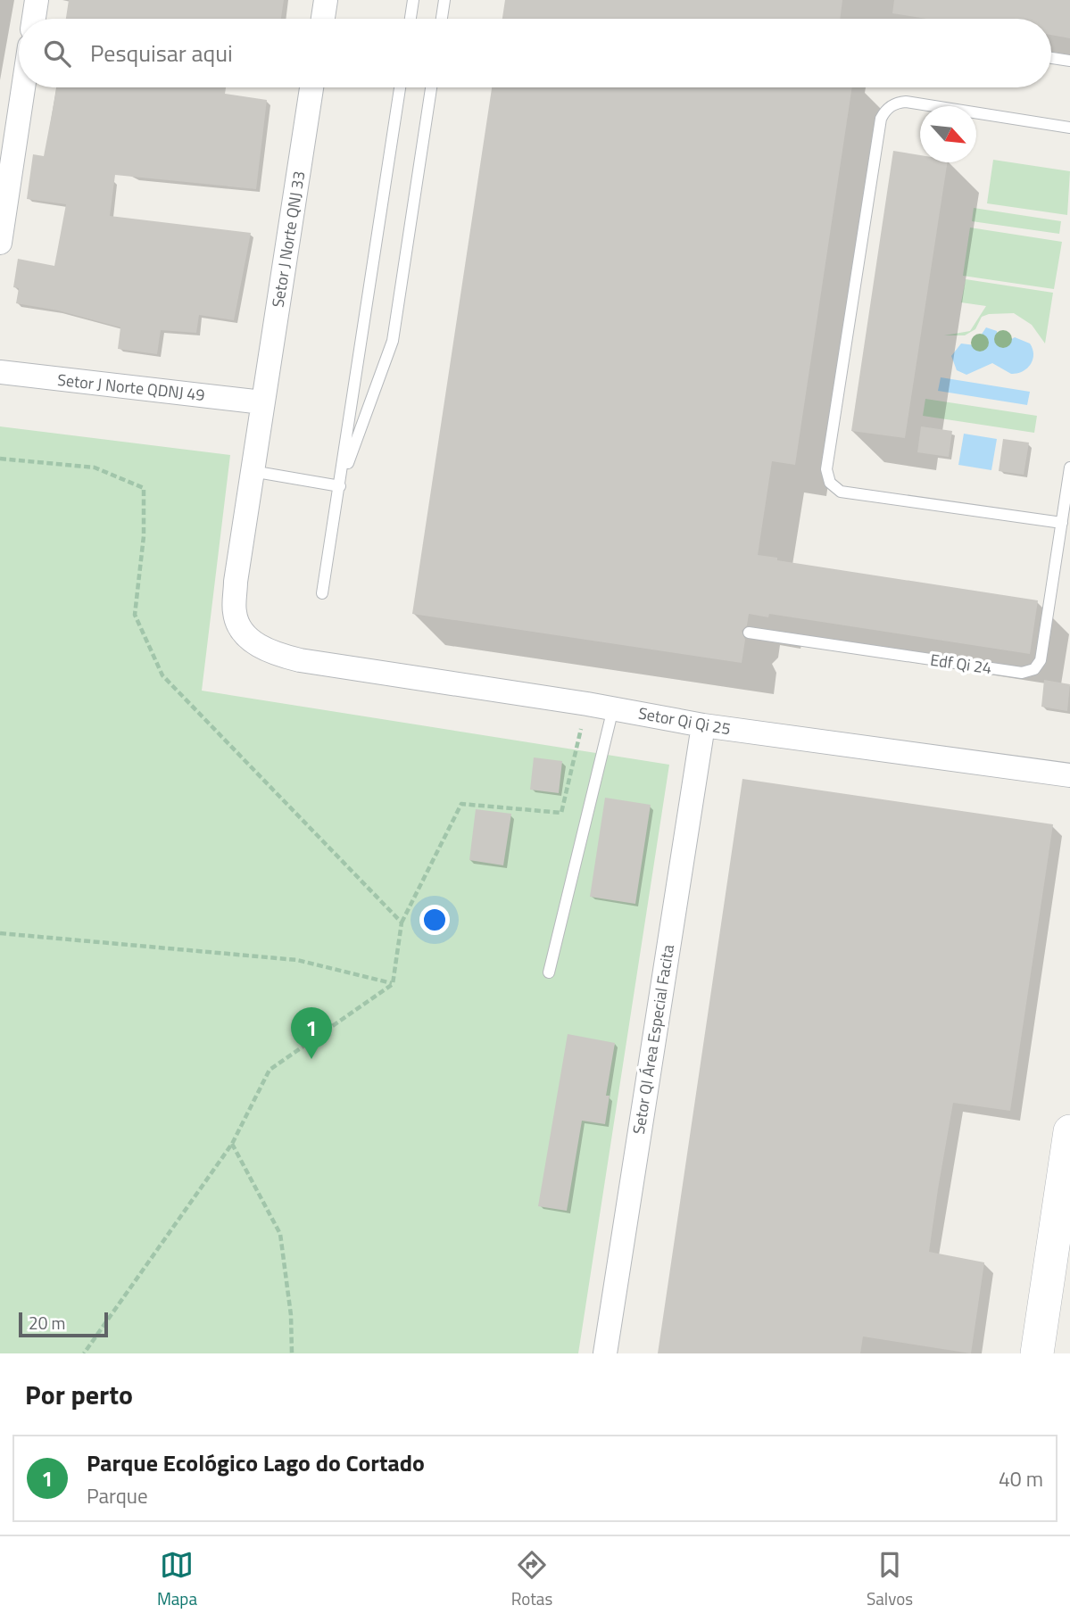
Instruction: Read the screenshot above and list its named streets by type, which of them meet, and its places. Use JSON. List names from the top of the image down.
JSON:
{
  "streets": {
    "street": [
      "Setor J Norte QNJ 33",
      "Setor J Norte QDNJ 49",
      "Setor Qi Qi 25",
      "Setor QI Área Especial Facita"
    ],
    "lane": ["Edf Qi 24"]
  },
  "crossings": [
    ["Setor J Norte QNJ 33", "Setor J Norte QDNJ 49"],
    ["Setor J Norte QNJ 33", "Setor Qi Qi 25"],
    ["Setor Qi Qi 25", "Setor QI Área Especial Facita"]
  ],
  "scale_bar": "20 m",
  "north": "bottom right",
  "page": {
    "search": "Pesquisar aqui",
    "pins": "1",
    "scale": "20 m",
    "heading": "Por perto",
    "list": [
      {
        "mark": "1",
        "name": "Parque Ecológico Lago do Cortado",
        "note": "Parque",
        "value": "40 m"
      }
    ],
    "nav": ["Mapa", "Rotas", "Salvos"]
  }
}
